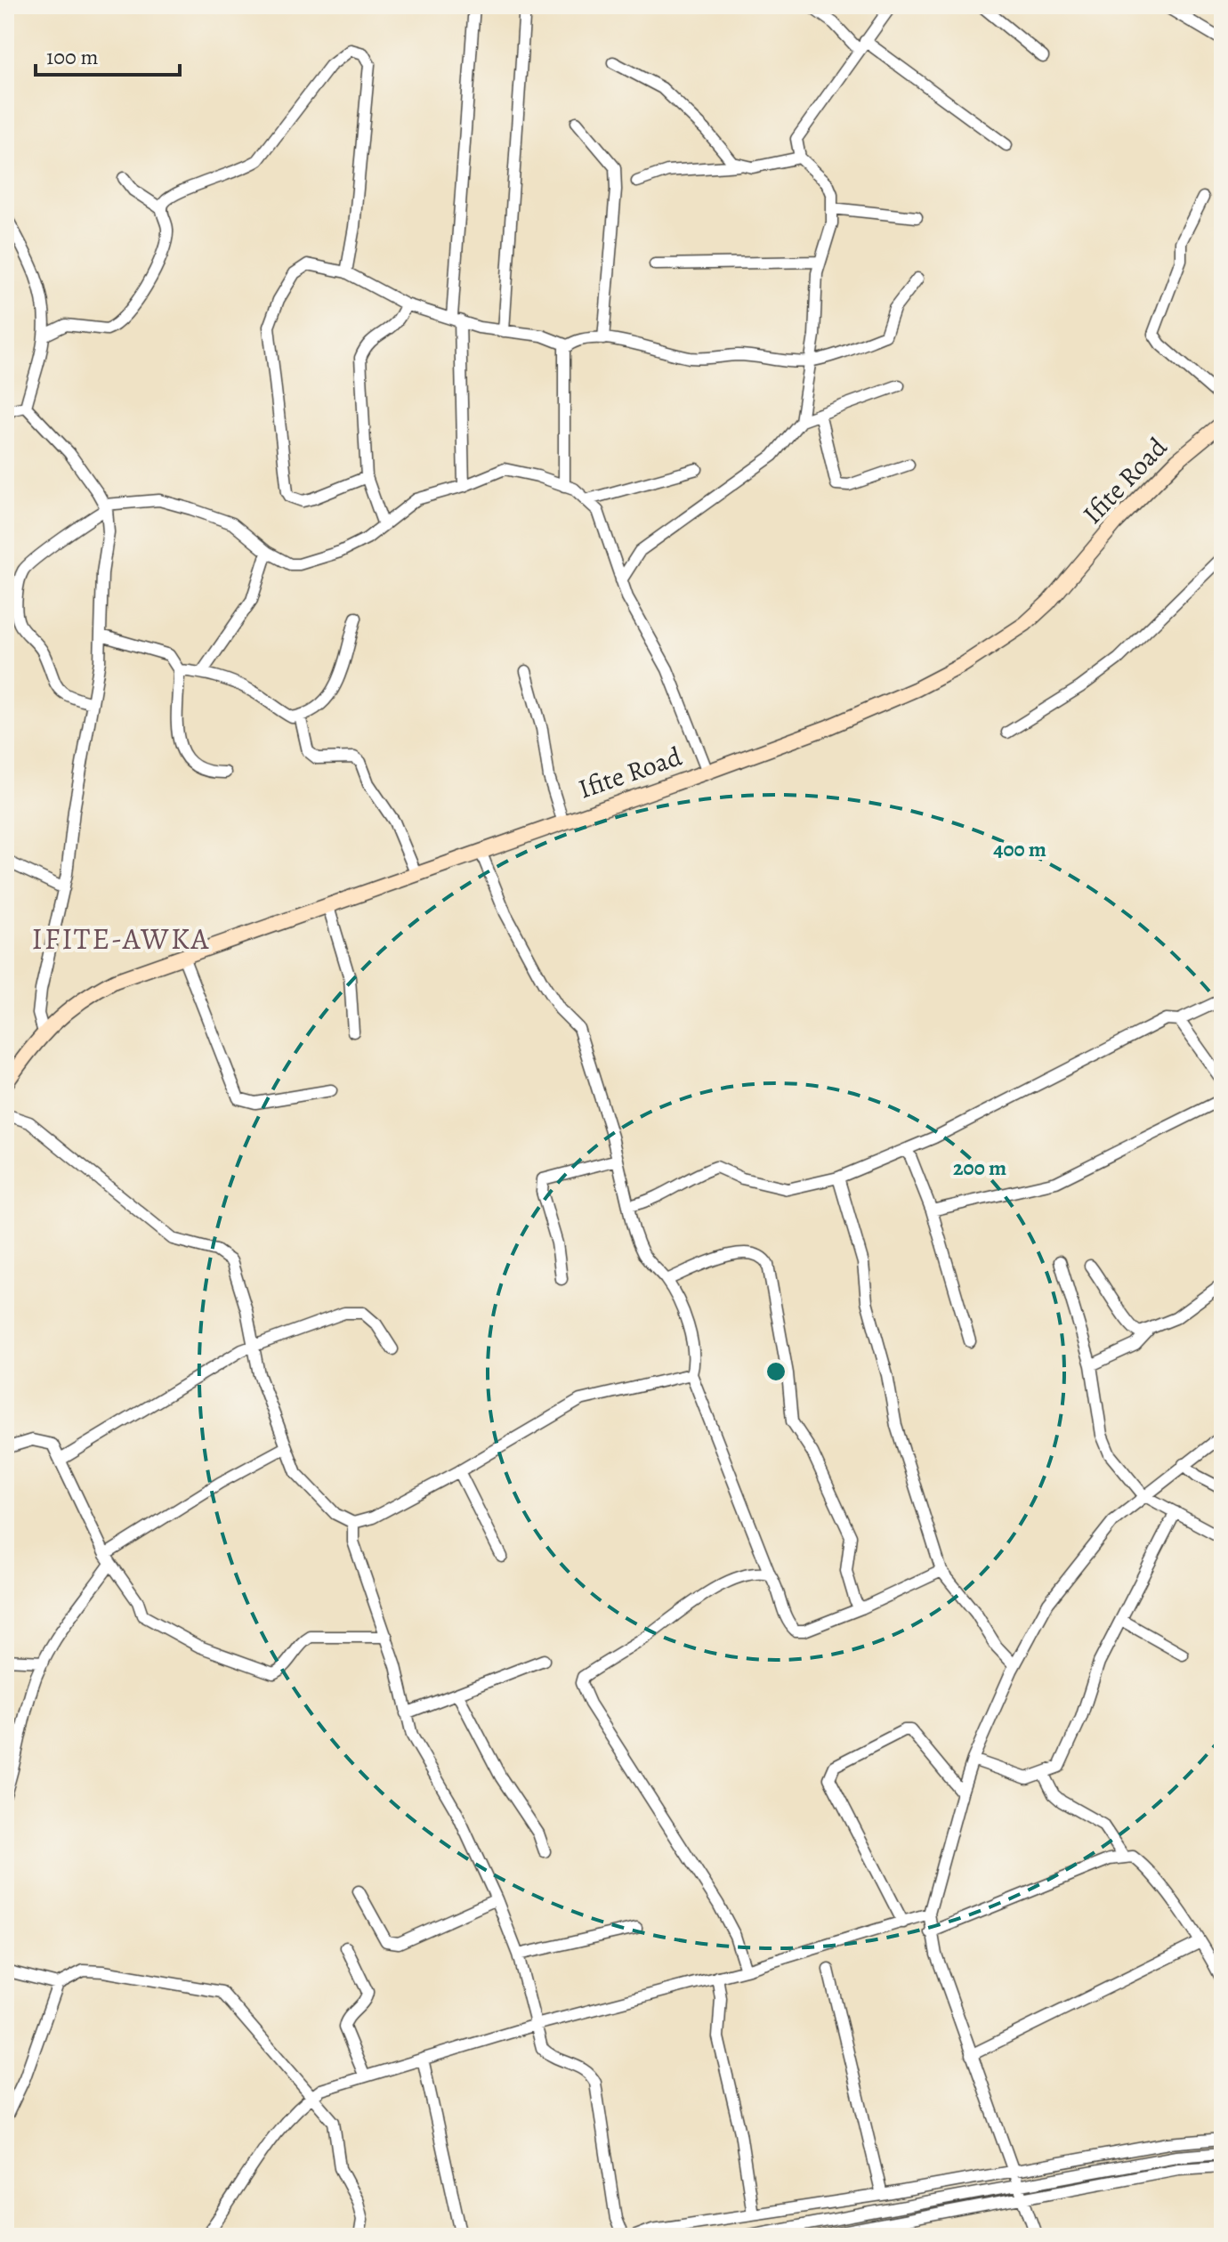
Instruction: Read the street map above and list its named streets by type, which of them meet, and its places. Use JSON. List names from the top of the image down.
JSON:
{
  "streets": {
    "street": ["Ifite Road"]
  },
  "districts": ["IFITE-AWKA"],
  "scale_bar": "100 m",
  "rings": ["400 m", "200 m"]
}
